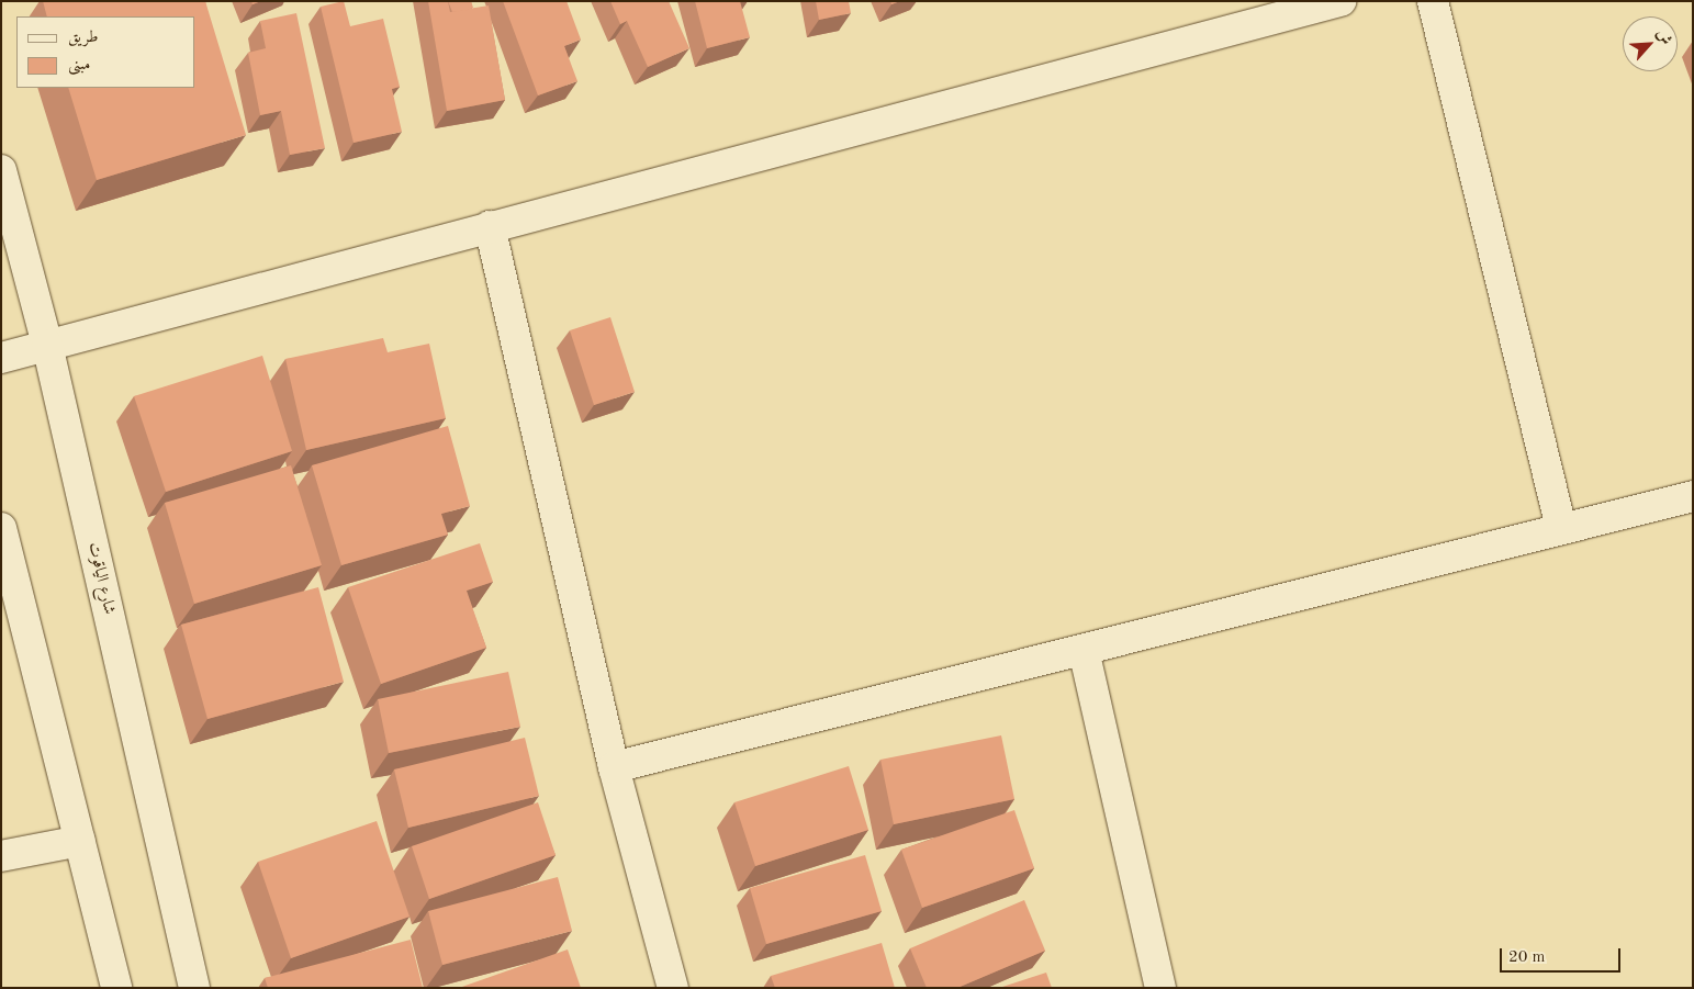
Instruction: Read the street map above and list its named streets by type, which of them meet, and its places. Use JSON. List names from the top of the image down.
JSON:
{
  "streets": {
    "street": ["شارع الياقوت"]
  },
  "legend": ["طريق", "مبنى"],
  "scale_bar": "20 m",
  "north": "top right"
}
